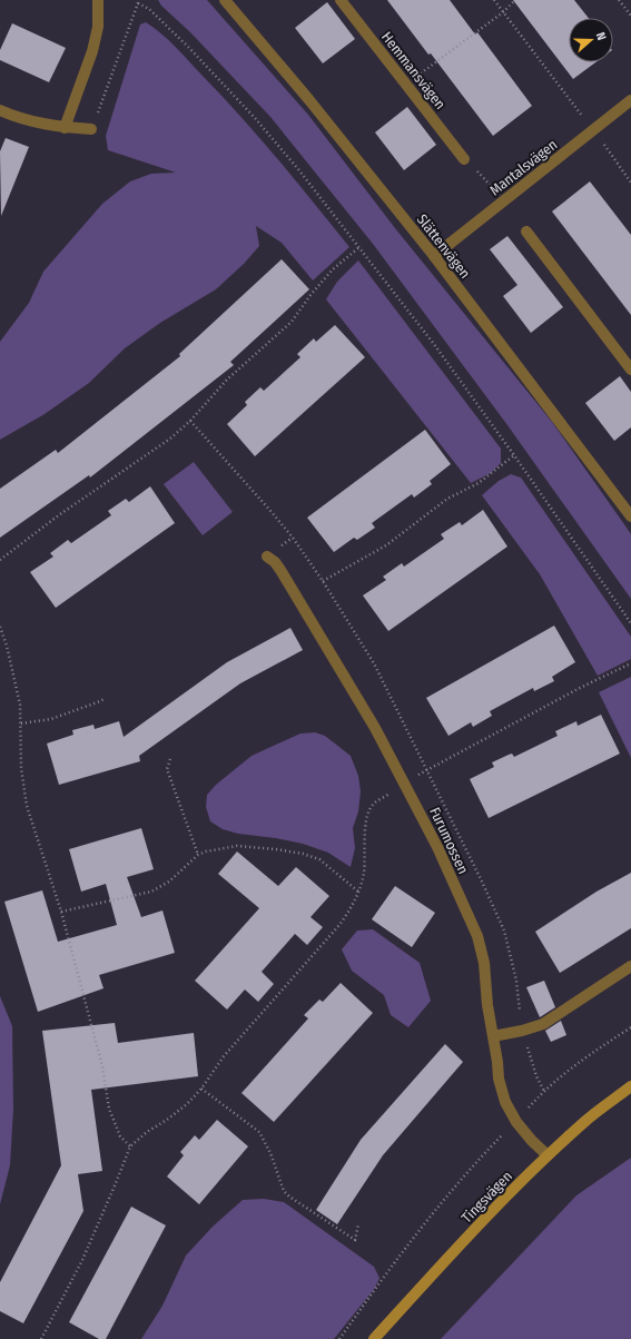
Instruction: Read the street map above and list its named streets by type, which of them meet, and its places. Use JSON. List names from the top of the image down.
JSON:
{
  "streets": {
    "street": [
      "Hemmansvägen",
      "Mantalsvägen",
      "Slättenvägen",
      "Furumossen",
      "Tingsvägen"
    ]
  },
  "crossings": [
    ["Mantalsvägen", "Slättenvägen"],
    ["Furumossen", "Tingsvägen"]
  ],
  "north": "right"
}
